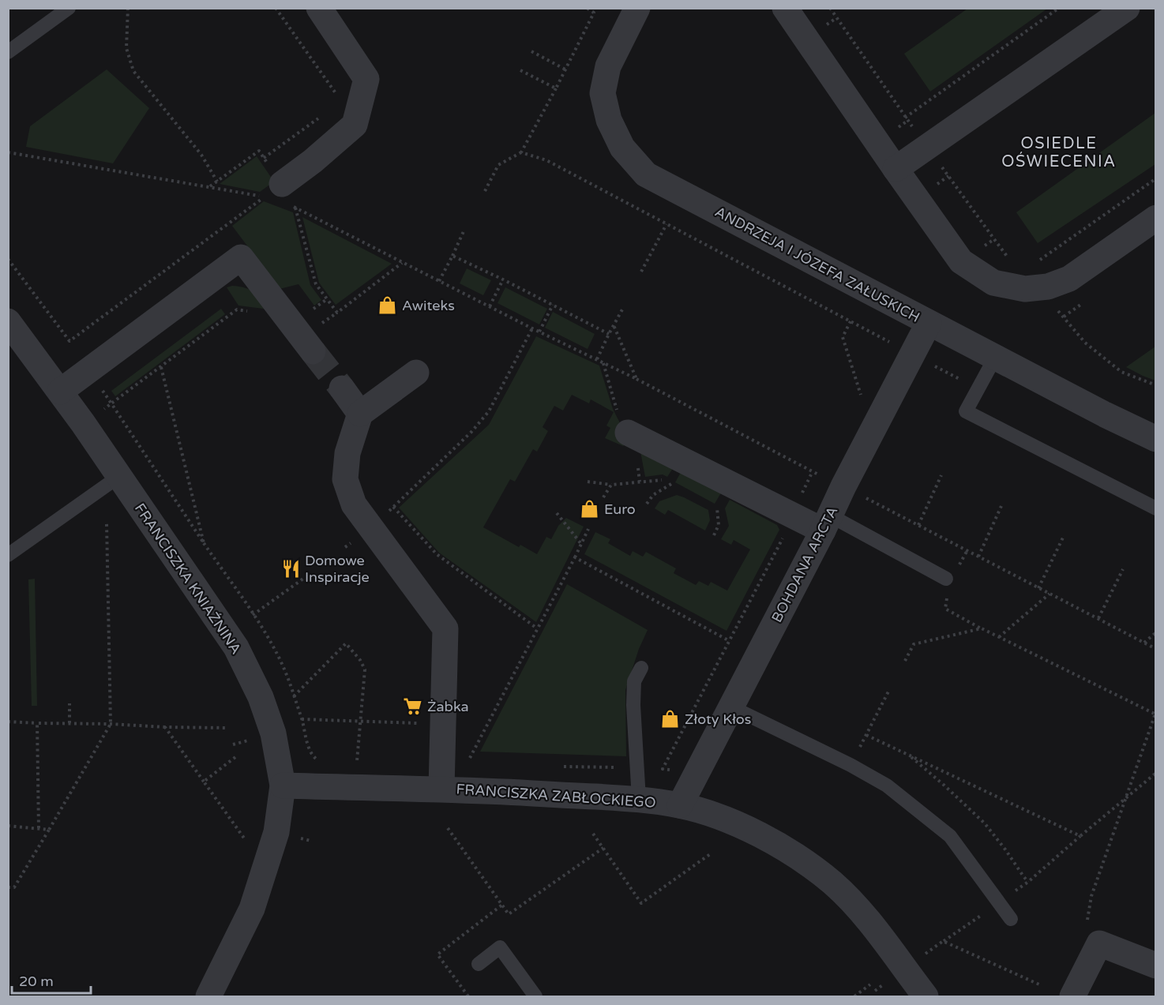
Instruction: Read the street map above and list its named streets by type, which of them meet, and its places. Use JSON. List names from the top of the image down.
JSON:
{
  "streets": {
    "street": [
      "ANDRZEJA I JÓZEFA ZAŁUSKICH",
      "BOHDANA ARCTA",
      "FRANCISZKA KNIAŹNINA",
      "FRANCISZKA ZABŁOCKIEGO"
    ]
  },
  "crossings": [
    ["ANDRZEJA I JÓZEFA ZAŁUSKICH", "BOHDANA ARCTA"],
    ["BOHDANA ARCTA", "FRANCISZKA ZABŁOCKIEGO"],
    ["FRANCISZKA KNIAŹNINA", "FRANCISZKA ZABŁOCKIEGO"]
  ],
  "districts": ["OSIEDLE OŚWIECENIA"],
  "places": {
    "shop": ["Awiteks", "Euro", "Złoty Kłos"],
    "restaurant": ["Domowe Inspiracje"],
    "supermarket": ["Żabka"]
  },
  "scale_bar": "20 m"
}
